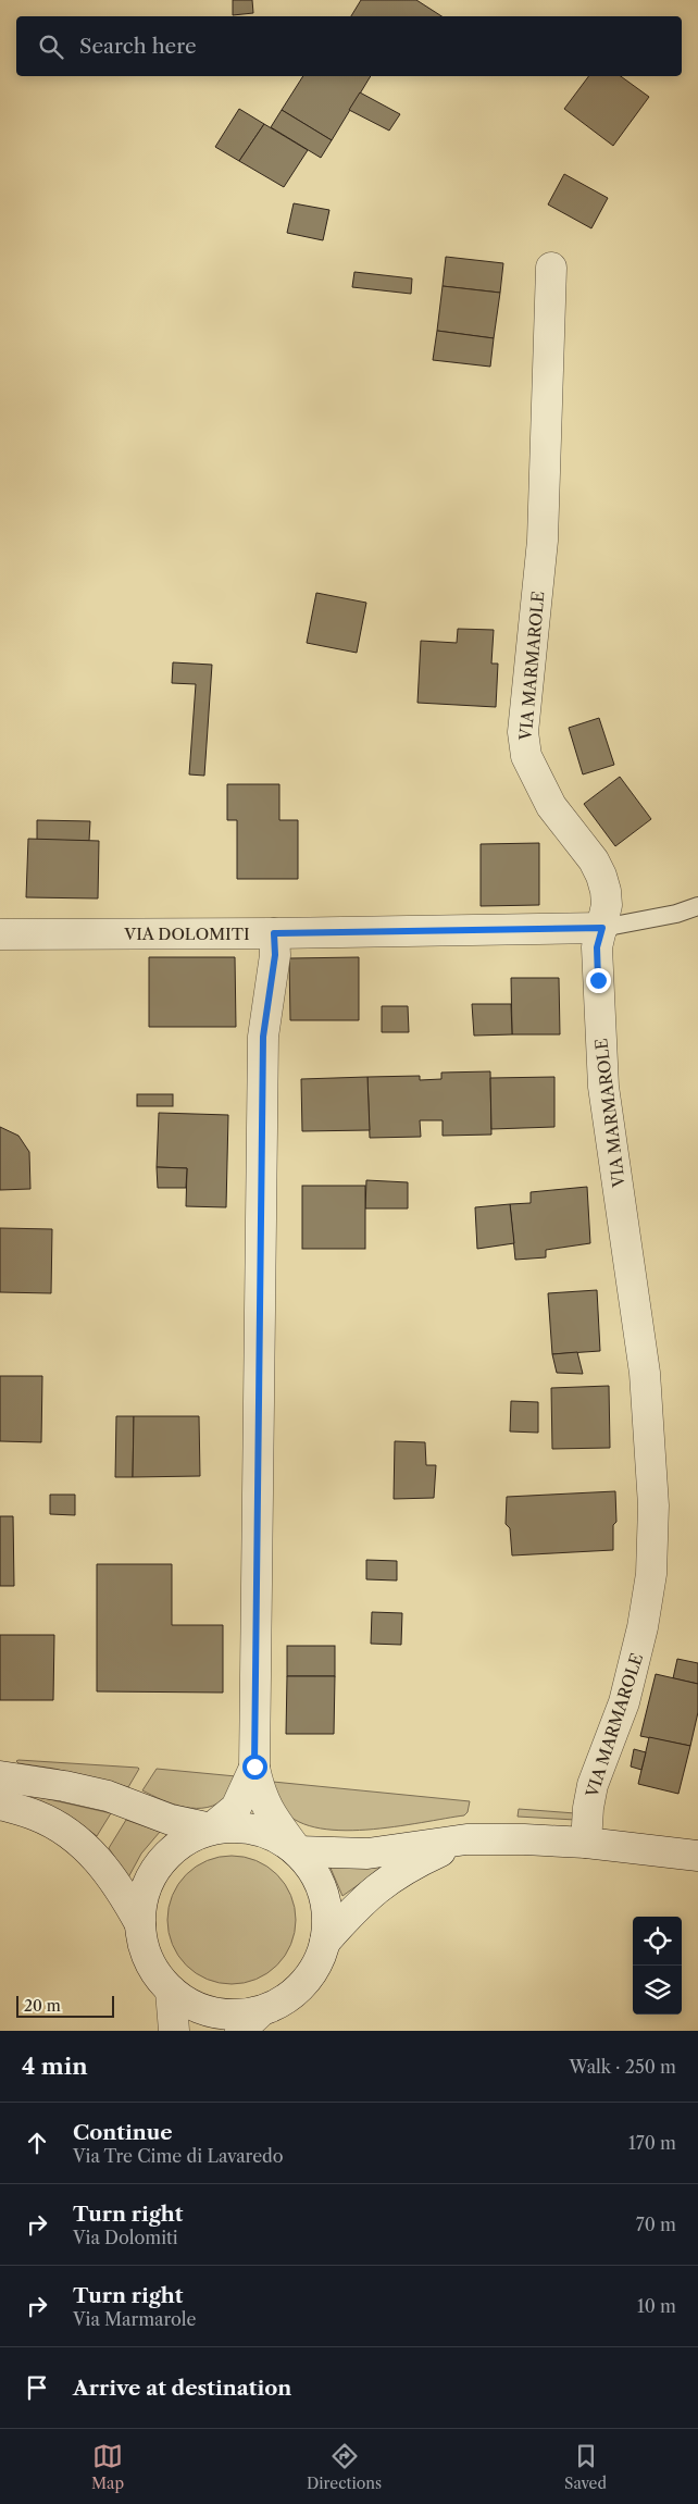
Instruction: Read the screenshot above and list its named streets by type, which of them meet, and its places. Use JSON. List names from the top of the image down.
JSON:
{
  "streets": {
    "street": ["VIA MARMAROLE", "VIA DOLOMITI"]
  },
  "crossings": [
    ["VIA MARMAROLE", "VIA DOLOMITI"]
  ],
  "scale_bar": "20 m",
  "page": {
    "search": "Search here",
    "scale": "20 m",
    "heading": ["4 min", "Walk · 250 m"],
    "list": [
      ["Continue", "Via Tre Cime di Lavaredo", "170 m"],
      ["Turn right", "Via Dolomiti", "70 m"],
      ["Turn right", "Via Marmarole", "10 m"],
      "Arrive at destination"
    ],
    "nav": ["Map", "Directions", "Saved"]
  }
}
